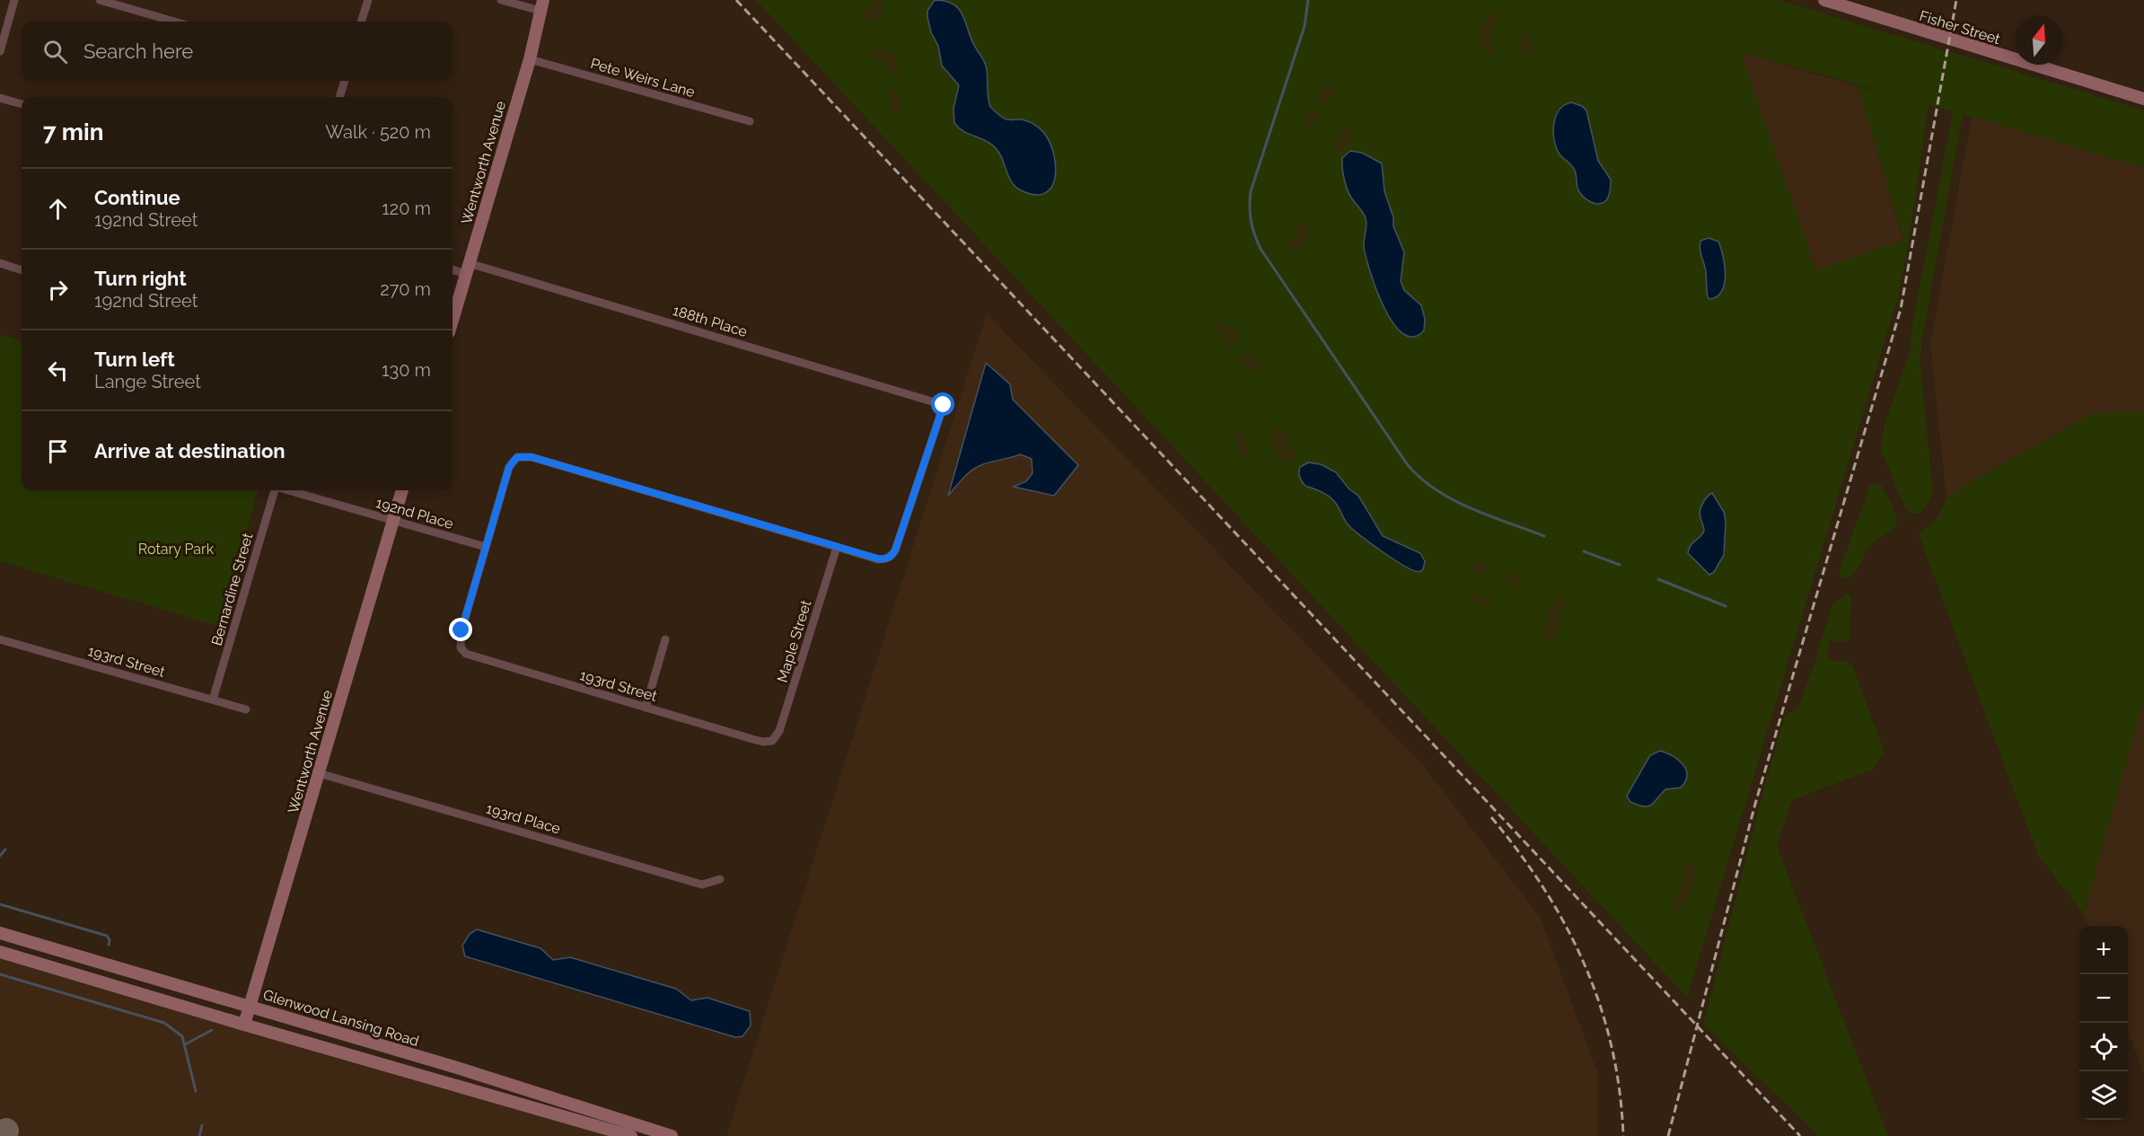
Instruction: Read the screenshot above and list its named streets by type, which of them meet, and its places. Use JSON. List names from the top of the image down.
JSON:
{
  "streets": {
    "main road": ["Fisher Street", "Wentworth Avenue", "Glenwood Lansing Road"],
    "street": [
      "Pete Weirs Lane",
      "188th Place",
      "192nd Place",
      "Bernardine Street",
      "Maple Street",
      "193rd Street",
      "193rd Place"
    ]
  },
  "crossings": [
    ["Pete Weirs Lane", "Wentworth Avenue"],
    ["Wentworth Avenue", "188th Place"],
    ["Wentworth Avenue", "192nd Place"],
    ["Wentworth Avenue", "193rd Place"],
    ["Wentworth Avenue", "Glenwood Lansing Road"],
    ["188th Place", "Maple Street"],
    ["192nd Place", "193rd Street"],
    ["Bernardine Street", "193rd Street"],
    ["Maple Street", "193rd Street"]
  ],
  "parks": ["Rotary Park"],
  "north": "top",
  "page": {
    "search": "Search here",
    "heading": ["7 min", "Walk · 520 m"],
    "list": [
      ["Continue", "192nd Street", "120 m"],
      ["Turn right", "192nd Street", "270 m"],
      ["Turn left", "Lange Street", "130 m"],
      "Arrive at destination"
    ],
    "map_buttons": ["+", "−"]
  }
}
